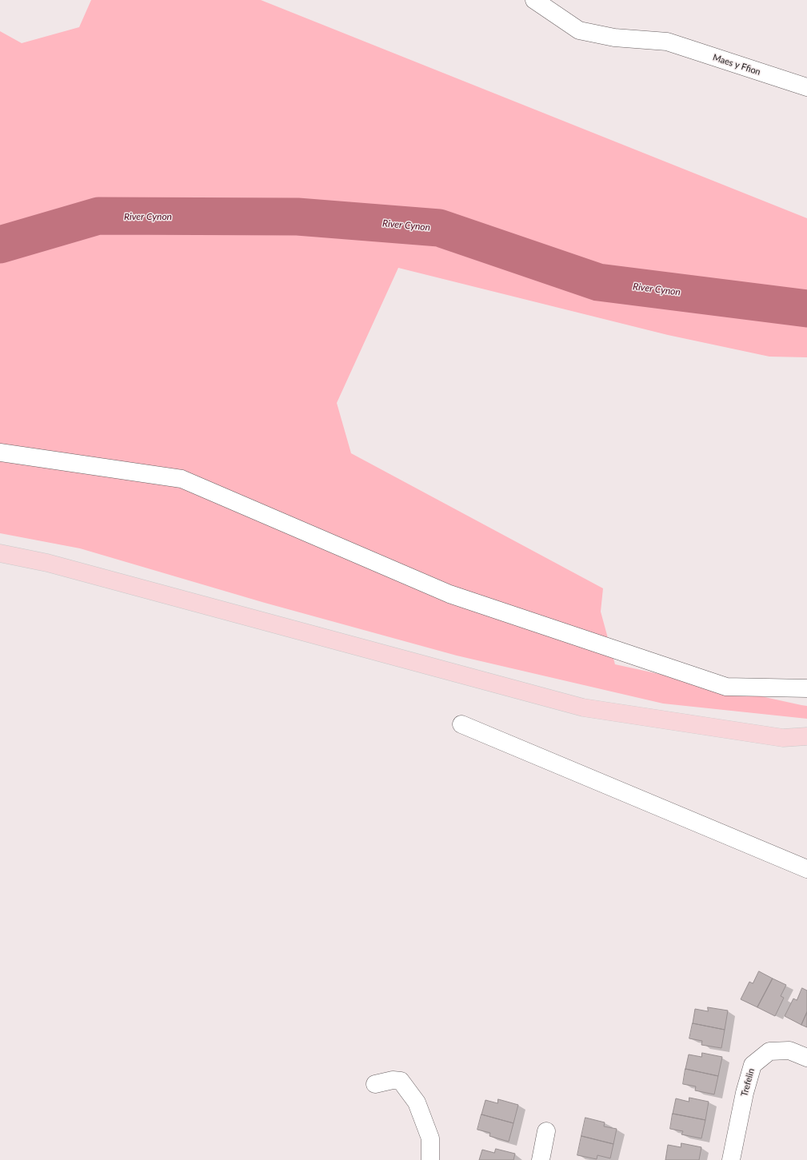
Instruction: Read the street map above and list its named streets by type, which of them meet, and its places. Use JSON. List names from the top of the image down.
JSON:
{
  "streets": {
    "street": ["Maes y Ffion", "Trefelin"]
  },
  "water": ["River Cynon"]
}
